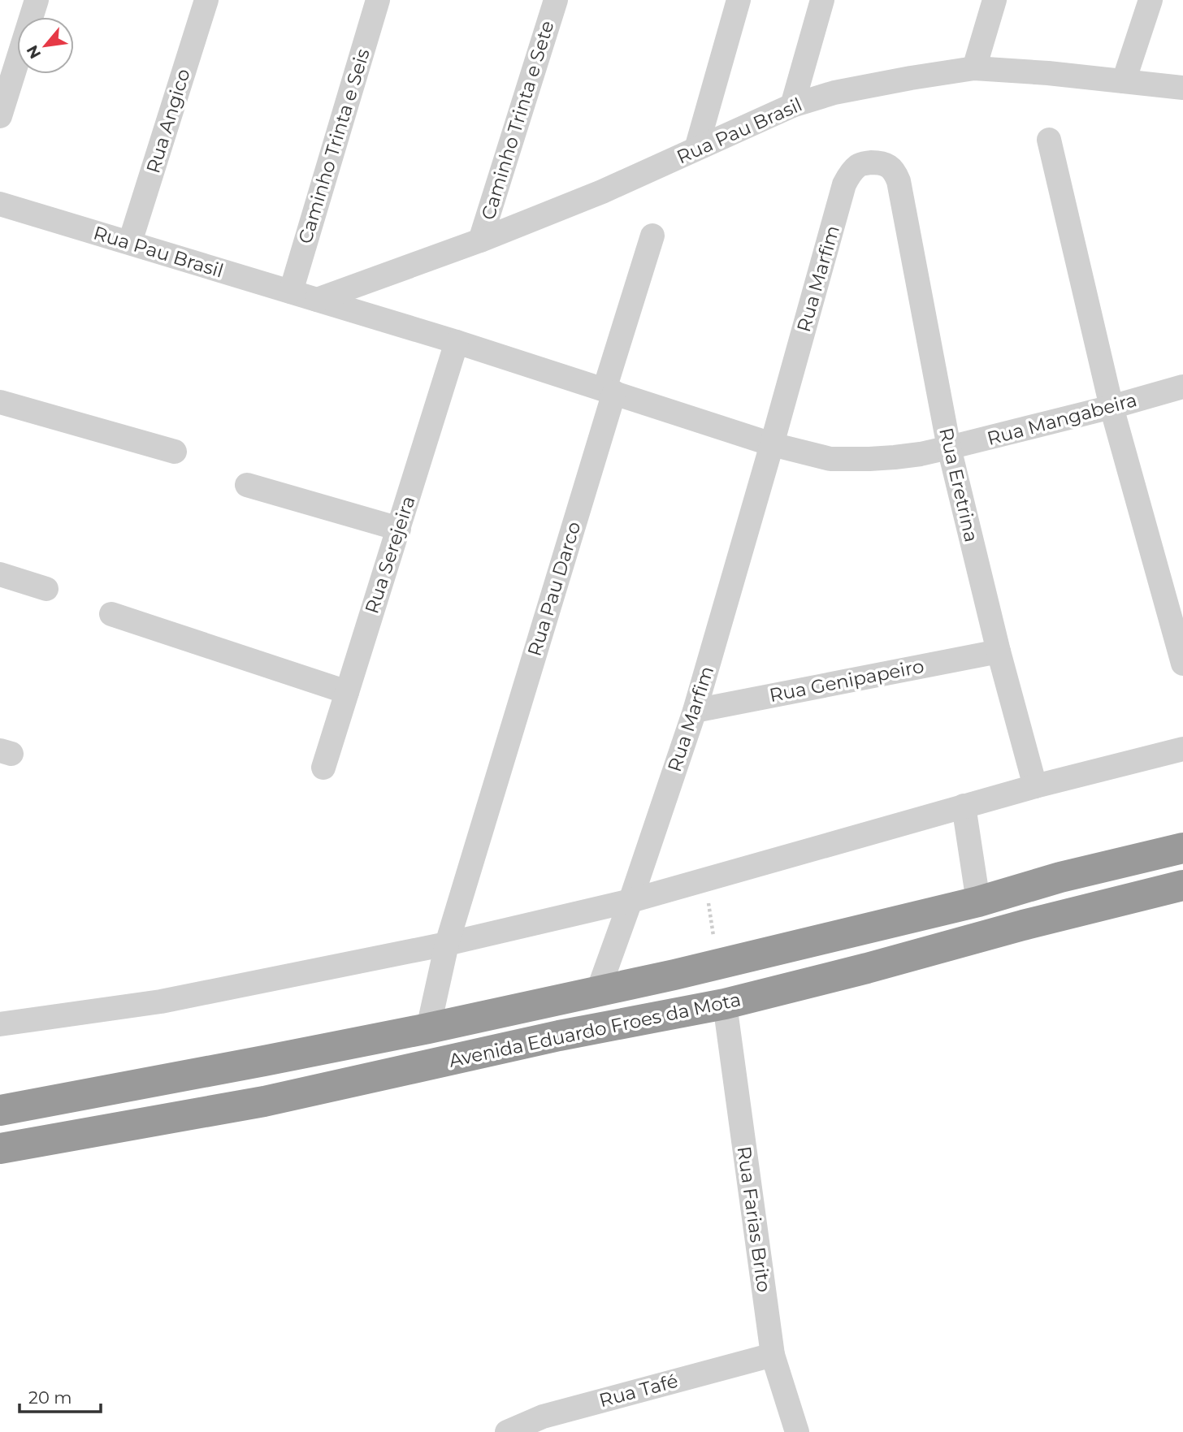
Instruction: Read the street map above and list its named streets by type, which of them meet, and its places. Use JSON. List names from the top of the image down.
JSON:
{
  "streets": {
    "highway": ["Avenida Eduardo Froes da Mota"],
    "street": [
      "Caminho Trinta e Sete",
      "Rua Angico",
      "Rua Pau Brasil",
      "Caminho Trinta e Seis",
      "Rua Marfim",
      "Rua Mangabeira",
      "Rua Eretrina",
      "Rua Serejeira",
      "Rua Pau Darco",
      "Rua Genipapeiro",
      "Rua Farias Brito",
      "Rua Tafé"
    ]
  },
  "crossings": [
    ["Caminho Trinta e Sete", "Rua Pau Brasil"],
    ["Rua Angico", "Rua Pau Brasil"],
    ["Rua Pau Brasil", "Caminho Trinta e Seis"],
    ["Rua Pau Brasil", "Rua Serejeira"],
    ["Rua Marfim", "Rua Mangabeira"],
    ["Rua Marfim", "Rua Eretrina"],
    ["Rua Marfim", "Rua Genipapeiro"],
    ["Rua Marfim", "Avenida Eduardo Froes da Mota"],
    ["Rua Mangabeira", "Rua Eretrina"],
    ["Rua Eretrina", "Rua Genipapeiro"],
    ["Rua Pau Darco", "Avenida Eduardo Froes da Mota"],
    ["Avenida Eduardo Froes da Mota", "Rua Farias Brito"],
    ["Rua Farias Brito", "Rua Tafé"]
  ],
  "scale_bar": "20 m",
  "north": "bottom left"
}
